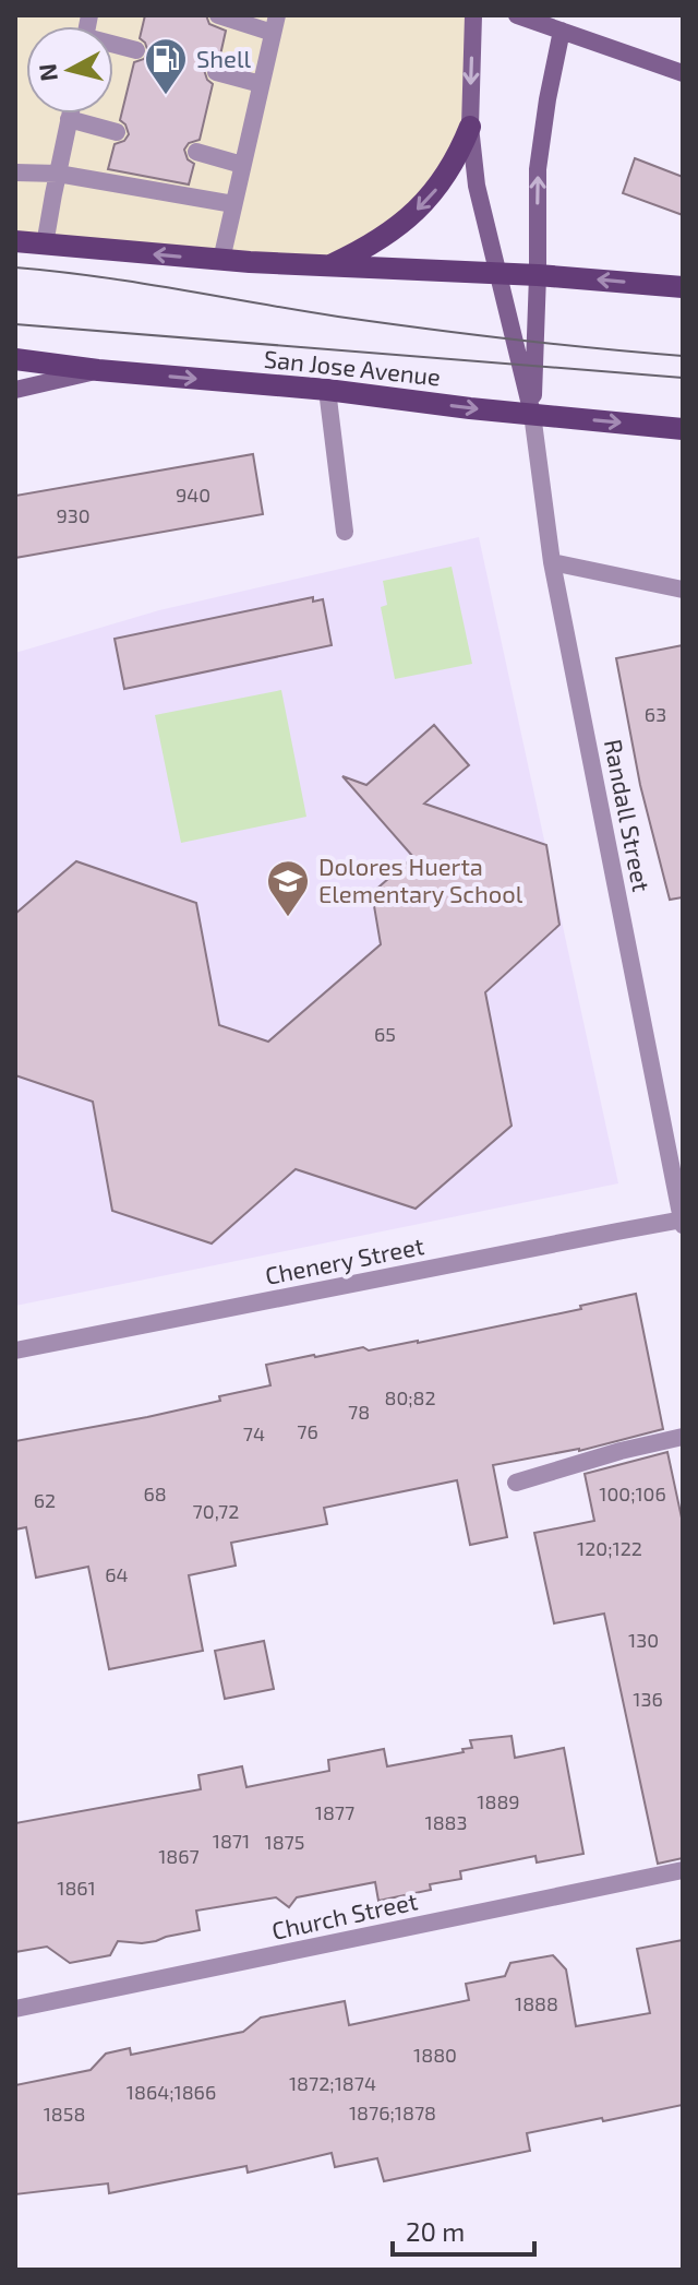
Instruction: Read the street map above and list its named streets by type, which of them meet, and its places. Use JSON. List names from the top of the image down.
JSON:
{
  "streets": {
    "main road": ["San Jose Avenue", "Randall Street"],
    "street": ["Chenery Street", "Church Street"]
  },
  "crossings": [
    ["San Jose Avenue", "Randall Street"],
    ["Randall Street", "Chenery Street"]
  ],
  "places": {
    "fuel station": ["Shell"],
    "school or university": ["Dolores Huerta Elementary School"]
  },
  "house_numbers": [
    "940",
    "930",
    "63",
    "65",
    "80;82",
    "78",
    "76",
    "74",
    "68",
    "100;106",
    "62",
    "70,72",
    "120;122",
    "64",
    "130",
    "136",
    "1889",
    "1877",
    "1883",
    "1871",
    "1875",
    "1867",
    "1861",
    "1888",
    "1880",
    "1872;1874",
    "1864;1866",
    "1876;1878",
    "1858"
  ],
  "scale_bar": "20 m",
  "north": "left"
}
